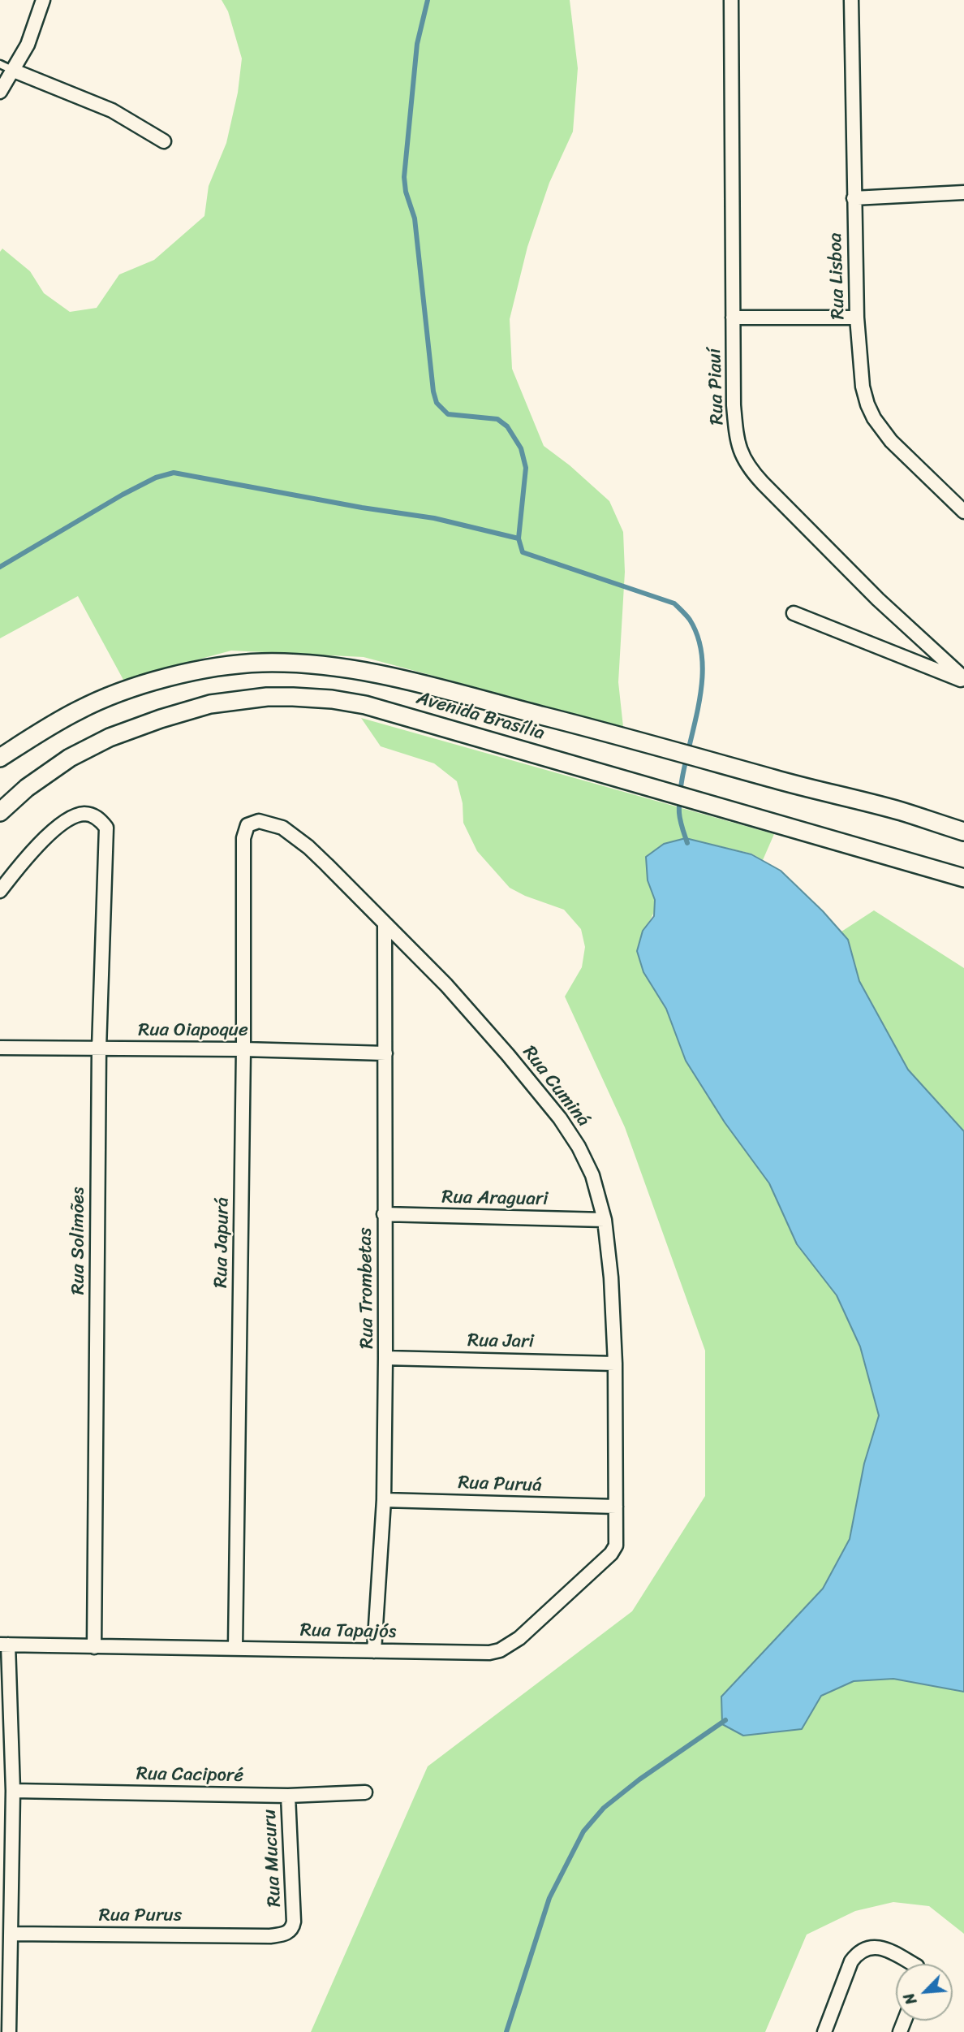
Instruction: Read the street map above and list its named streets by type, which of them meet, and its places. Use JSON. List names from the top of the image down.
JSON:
{
  "streets": {
    "street": [
      "Rua Lisboa",
      "Rua Piauí",
      "Avenida Brasília",
      "Rua Oiapoque",
      "Rua Cuminá",
      "Rua Araguari",
      "Rua Solimões",
      "Rua Japurá",
      "Rua Trombetas",
      "Rua Jari",
      "Rua Puruá",
      "Rua Tapajós",
      "Rua Caciporé",
      "Rua Mucuru",
      "Rua Purus"
    ]
  },
  "crossings": [
    ["Rua Oiapoque", "Rua Solimões"],
    ["Rua Oiapoque", "Rua Japurá"],
    ["Rua Oiapoque", "Rua Trombetas"],
    ["Rua Cuminá", "Rua Araguari"],
    ["Rua Cuminá", "Rua Japurá"],
    ["Rua Cuminá", "Rua Trombetas"],
    ["Rua Cuminá", "Rua Jari"],
    ["Rua Cuminá", "Rua Puruá"],
    ["Rua Cuminá", "Rua Tapajós"],
    ["Rua Araguari", "Rua Trombetas"],
    ["Rua Solimões", "Rua Tapajós"],
    ["Rua Japurá", "Rua Tapajós"],
    ["Rua Trombetas", "Rua Jari"],
    ["Rua Trombetas", "Rua Puruá"],
    ["Rua Trombetas", "Rua Tapajós"],
    ["Rua Puruá", "Rua Tapajós"],
    ["Rua Caciporé", "Rua Mucuru"],
    ["Rua Mucuru", "Rua Purus"]
  ],
  "north": "bottom left"
}
